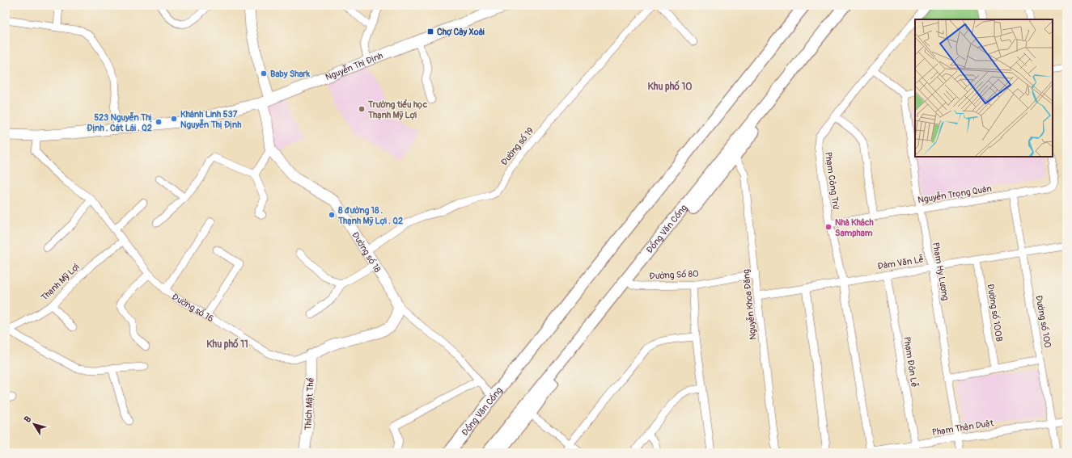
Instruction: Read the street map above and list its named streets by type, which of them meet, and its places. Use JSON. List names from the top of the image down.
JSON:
{
  "streets": {
    "main road": ["Đồng Văn Cống"],
    "street": [
      "Nguyễn Thị Định",
      "Đường số 19",
      "Phạm Công Trứ",
      "Nguyễn Trọng Quản",
      "Đường số 18",
      "Đàm Văn Lễ",
      "Phạm Hy Lượng",
      "Đường Số 80",
      "Thạnh Mỹ Lợi",
      "Nguyễn Khoa Đăng",
      "Đường số 16",
      "Đường số 100B",
      "Đường số 100",
      "Phạm Đôn Lễ",
      "Thích Mật Thể",
      "Phạm Thận Duật"
    ]
  },
  "crossings": [
    ["Nguyễn Thị Định", "Đường số 16"],
    ["Đường số 19", "Đường số 18"],
    ["Phạm Công Trứ", "Nguyễn Trọng Quản"],
    ["Phạm Công Trứ", "Đàm Văn Lễ"],
    ["Phạm Công Trứ", "Phạm Thận Duật"],
    ["Nguyễn Trọng Quản", "Phạm Hy Lượng"],
    ["Nguyễn Trọng Quản", "Đường số 100"],
    ["Đồng Văn Cống", "Đường số 18"],
    ["Đồng Văn Cống", "Đường Số 80"],
    ["Đồng Văn Cống", "Nguyễn Khoa Đăng"],
    ["Đường số 18", "Đường số 16"],
    ["Đàm Văn Lễ", "Phạm Hy Lượng"],
    ["Đàm Văn Lễ", "Nguyễn Khoa Đăng"],
    ["Đàm Văn Lễ", "Đường số 100B"],
    ["Đàm Văn Lễ", "Đường số 100"],
    ["Đàm Văn Lễ", "Phạm Đôn Lễ"],
    ["Phạm Hy Lượng", "Phạm Thận Duật"],
    ["Đường Số 80", "Nguyễn Khoa Đăng"],
    ["Thạnh Mỹ Lợi", "Đường số 16"],
    ["Đường số 16", "Thích Mật Thể"],
    ["Đường số 100", "Phạm Thận Duật"],
    ["Phạm Đôn Lễ", "Phạm Thận Duật"]
  ],
  "districts": ["Khu phố 10", "Khu phố 11"],
  "places": {
    "transit": ["Chợ Cây Xoài"],
    "other": [
      "Baby Shark",
      "Trường tiểu học Thạnh Mỹ Lợi",
      "Khánh Linh 537 Nguyễn Thị Định",
      "523 Nguyễn Thị Định . Cát Lái . Q2",
      "8 đường 18 . Thạnh Mỹ Lợi . Q2",
      "Nhà Khách Sampham"
    ]
  },
  "north": "top left"
}
